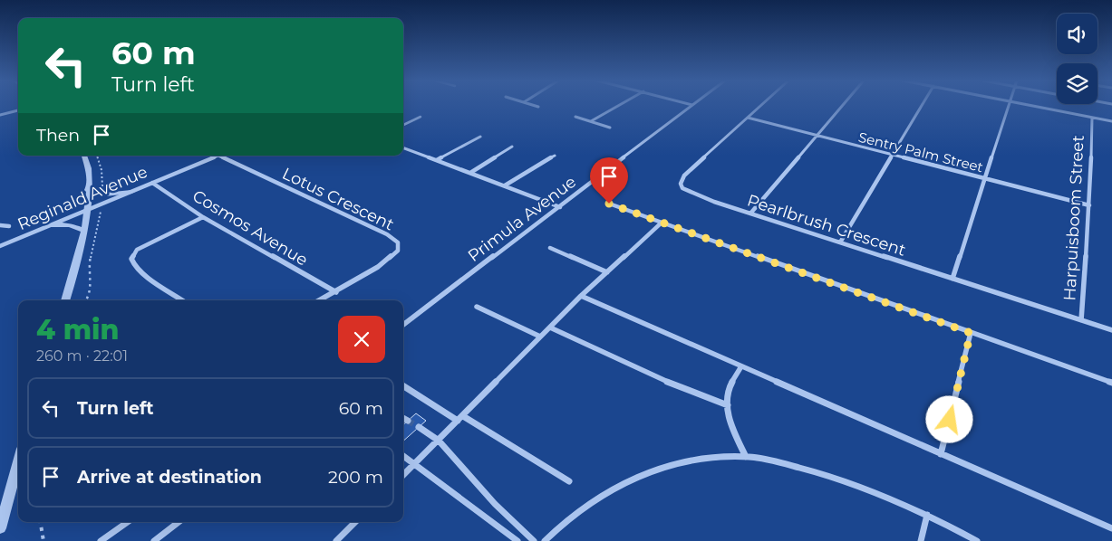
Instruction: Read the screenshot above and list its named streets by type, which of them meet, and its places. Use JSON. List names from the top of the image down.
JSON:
{
  "streets": {
    "street": [
      "Sentry Palm Street",
      "Reginald Avenue",
      "Lotus Crescent",
      "Harpuisboom Street",
      "Primula Avenue",
      "Pearlbrush Crescent",
      "Cosmos Avenue"
    ]
  },
  "crossings": [
    ["Sentry Palm Street", "Harpuisboom Street"],
    ["Sentry Palm Street", "Pearlbrush Crescent"],
    ["Reginald Avenue", "Lotus Crescent"],
    ["Reginald Avenue", "Cosmos Avenue"],
    ["Lotus Crescent", "Cosmos Avenue"],
    ["Harpuisboom Street", "Pearlbrush Crescent"]
  ],
  "page": {
    "turn": ["60 m", "Turn left"],
    "then": "Then",
    "heading": ["4 min", "260 m · 22:01"],
    "list": [
      {
        "name": "Turn left",
        "value": "60 m"
      },
      {
        "name": "Arrive at destination",
        "value": "200 m"
      }
    ]
  }
}
